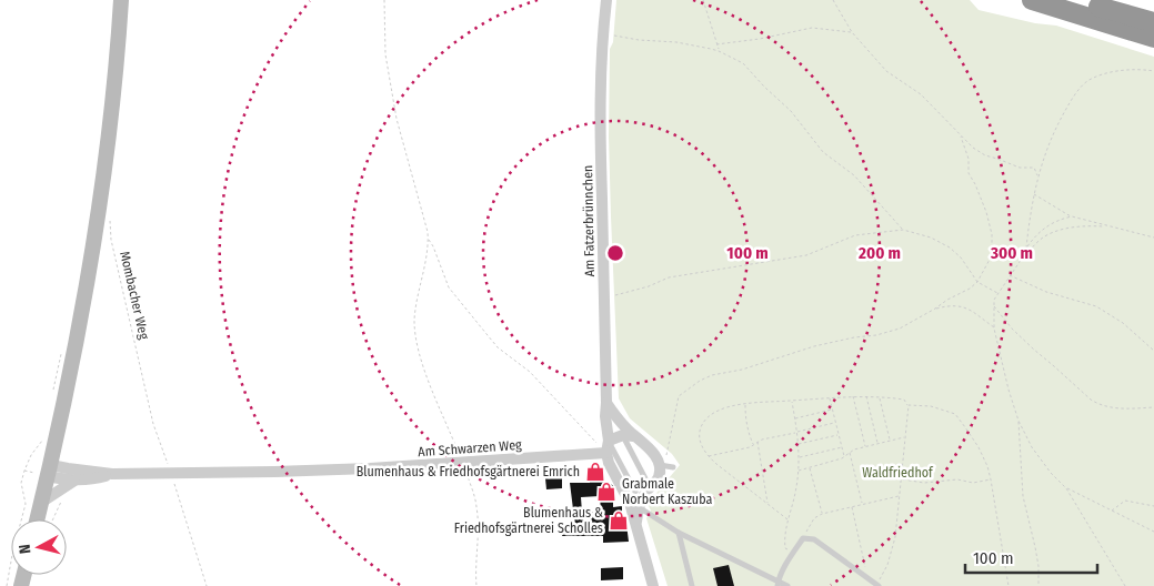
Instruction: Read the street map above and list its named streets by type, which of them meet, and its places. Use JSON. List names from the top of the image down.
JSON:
{
  "streets": {
    "street": ["Am Fatzerbrünnchen", "Am Schwarzen Weg"],
    "path": ["Mombacher Weg"]
  },
  "crossings": [
    ["Am Fatzerbrünnchen", "Am Schwarzen Weg"],
    ["Mombacher Weg", "Am Schwarzen Weg"]
  ],
  "parks": ["Waldfriedhof"],
  "places": {
    "shop": ["Blumenhaus & Friedhofsgärtnerei Emrich", "Grabmale Norbert Kaszuba", "Blumenhaus & Friedhofsgärtnerei Scholles"]
  },
  "scale_bar": "100 m",
  "north": "left",
  "rings": ["100 m", "200 m", "300 m"]
}
